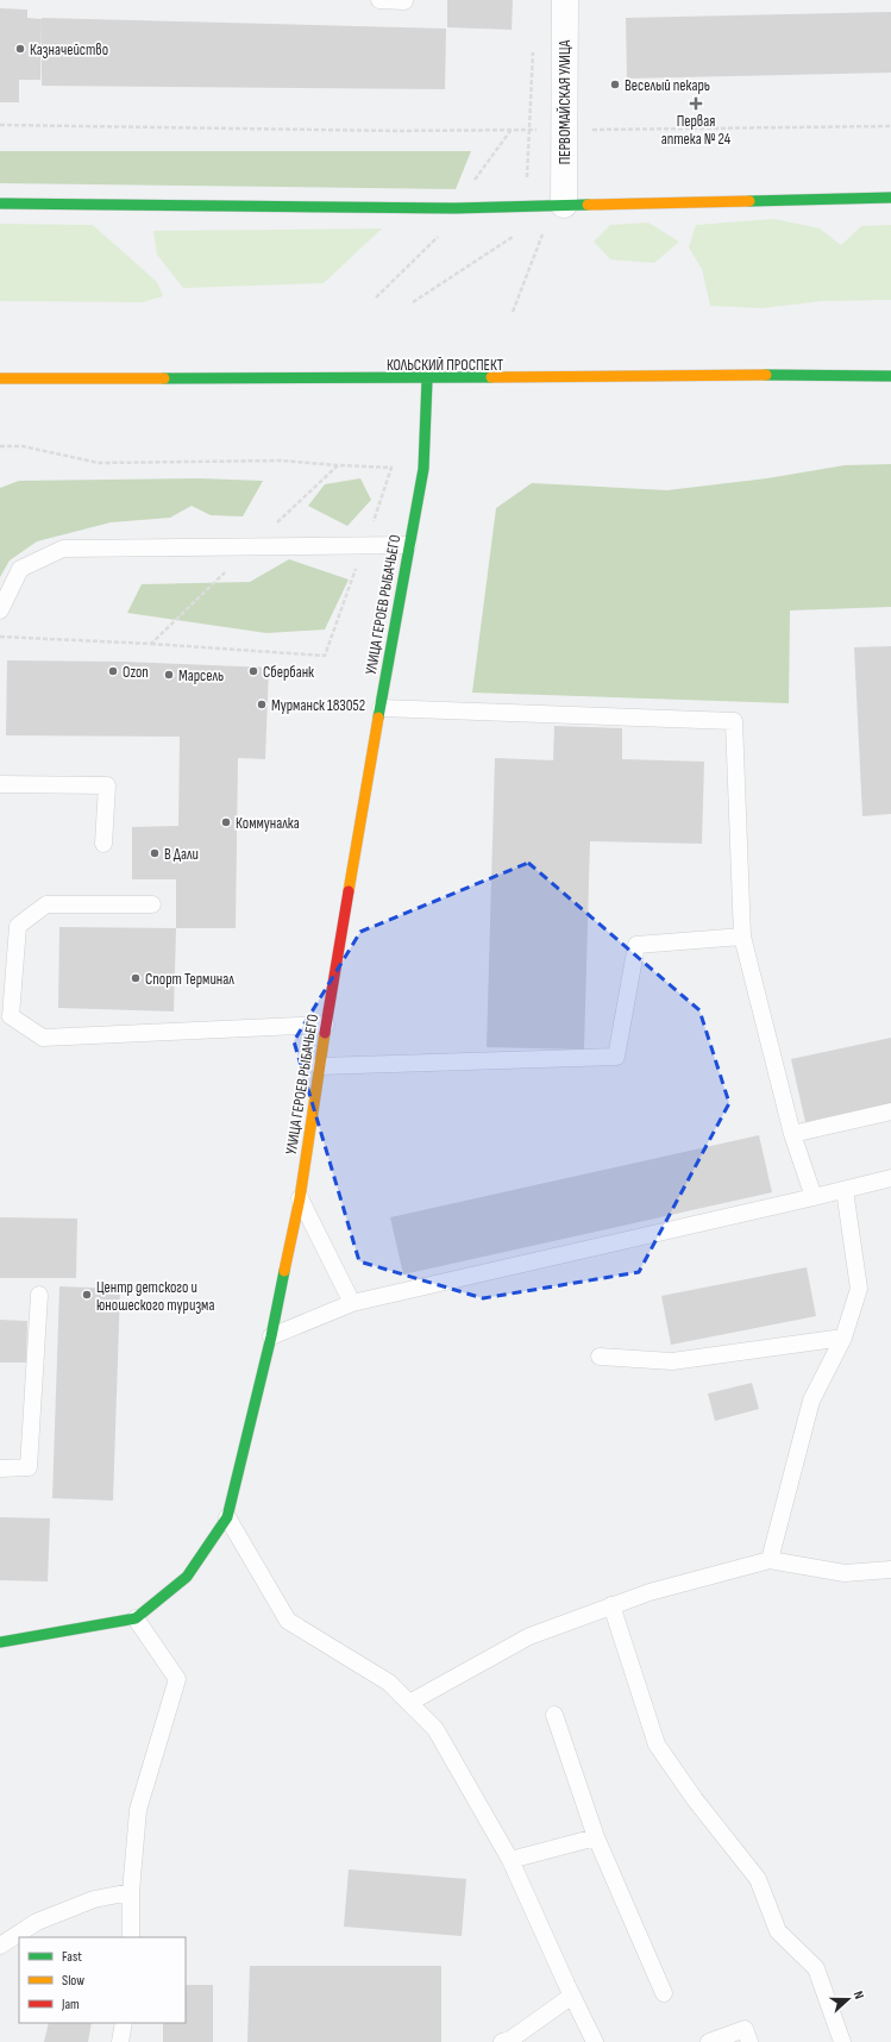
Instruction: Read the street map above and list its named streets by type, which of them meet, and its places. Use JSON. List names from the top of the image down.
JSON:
{
  "streets": {
    "street": ["ПЕРВОМАЙСКАЯ УЛИЦА", "КОЛЬСКИЙ ПРОСПЕКТ", "УЛИЦА ГЕРОЕВ РЫБАЧЬЕГО"]
  },
  "crossings": [
    ["КОЛЬСКИЙ ПРОСПЕКТ", "УЛИЦА ГЕРОЕВ РЫБАЧЬЕГО"]
  ],
  "places": {
    "other": [
      "Казначейство",
      "Веселый пекарь",
      "Ozon",
      "Сбербанк",
      "Марсель",
      "Мурманск 183052",
      "Коммуналка",
      "В Дали",
      "Спорт Терминал",
      "Центр детского и юношеского туризма"
    ],
    "health": ["Первая аптека № 24"]
  },
  "legend": ["Fast", "Slow", "Jam"],
  "north": "right"
}
